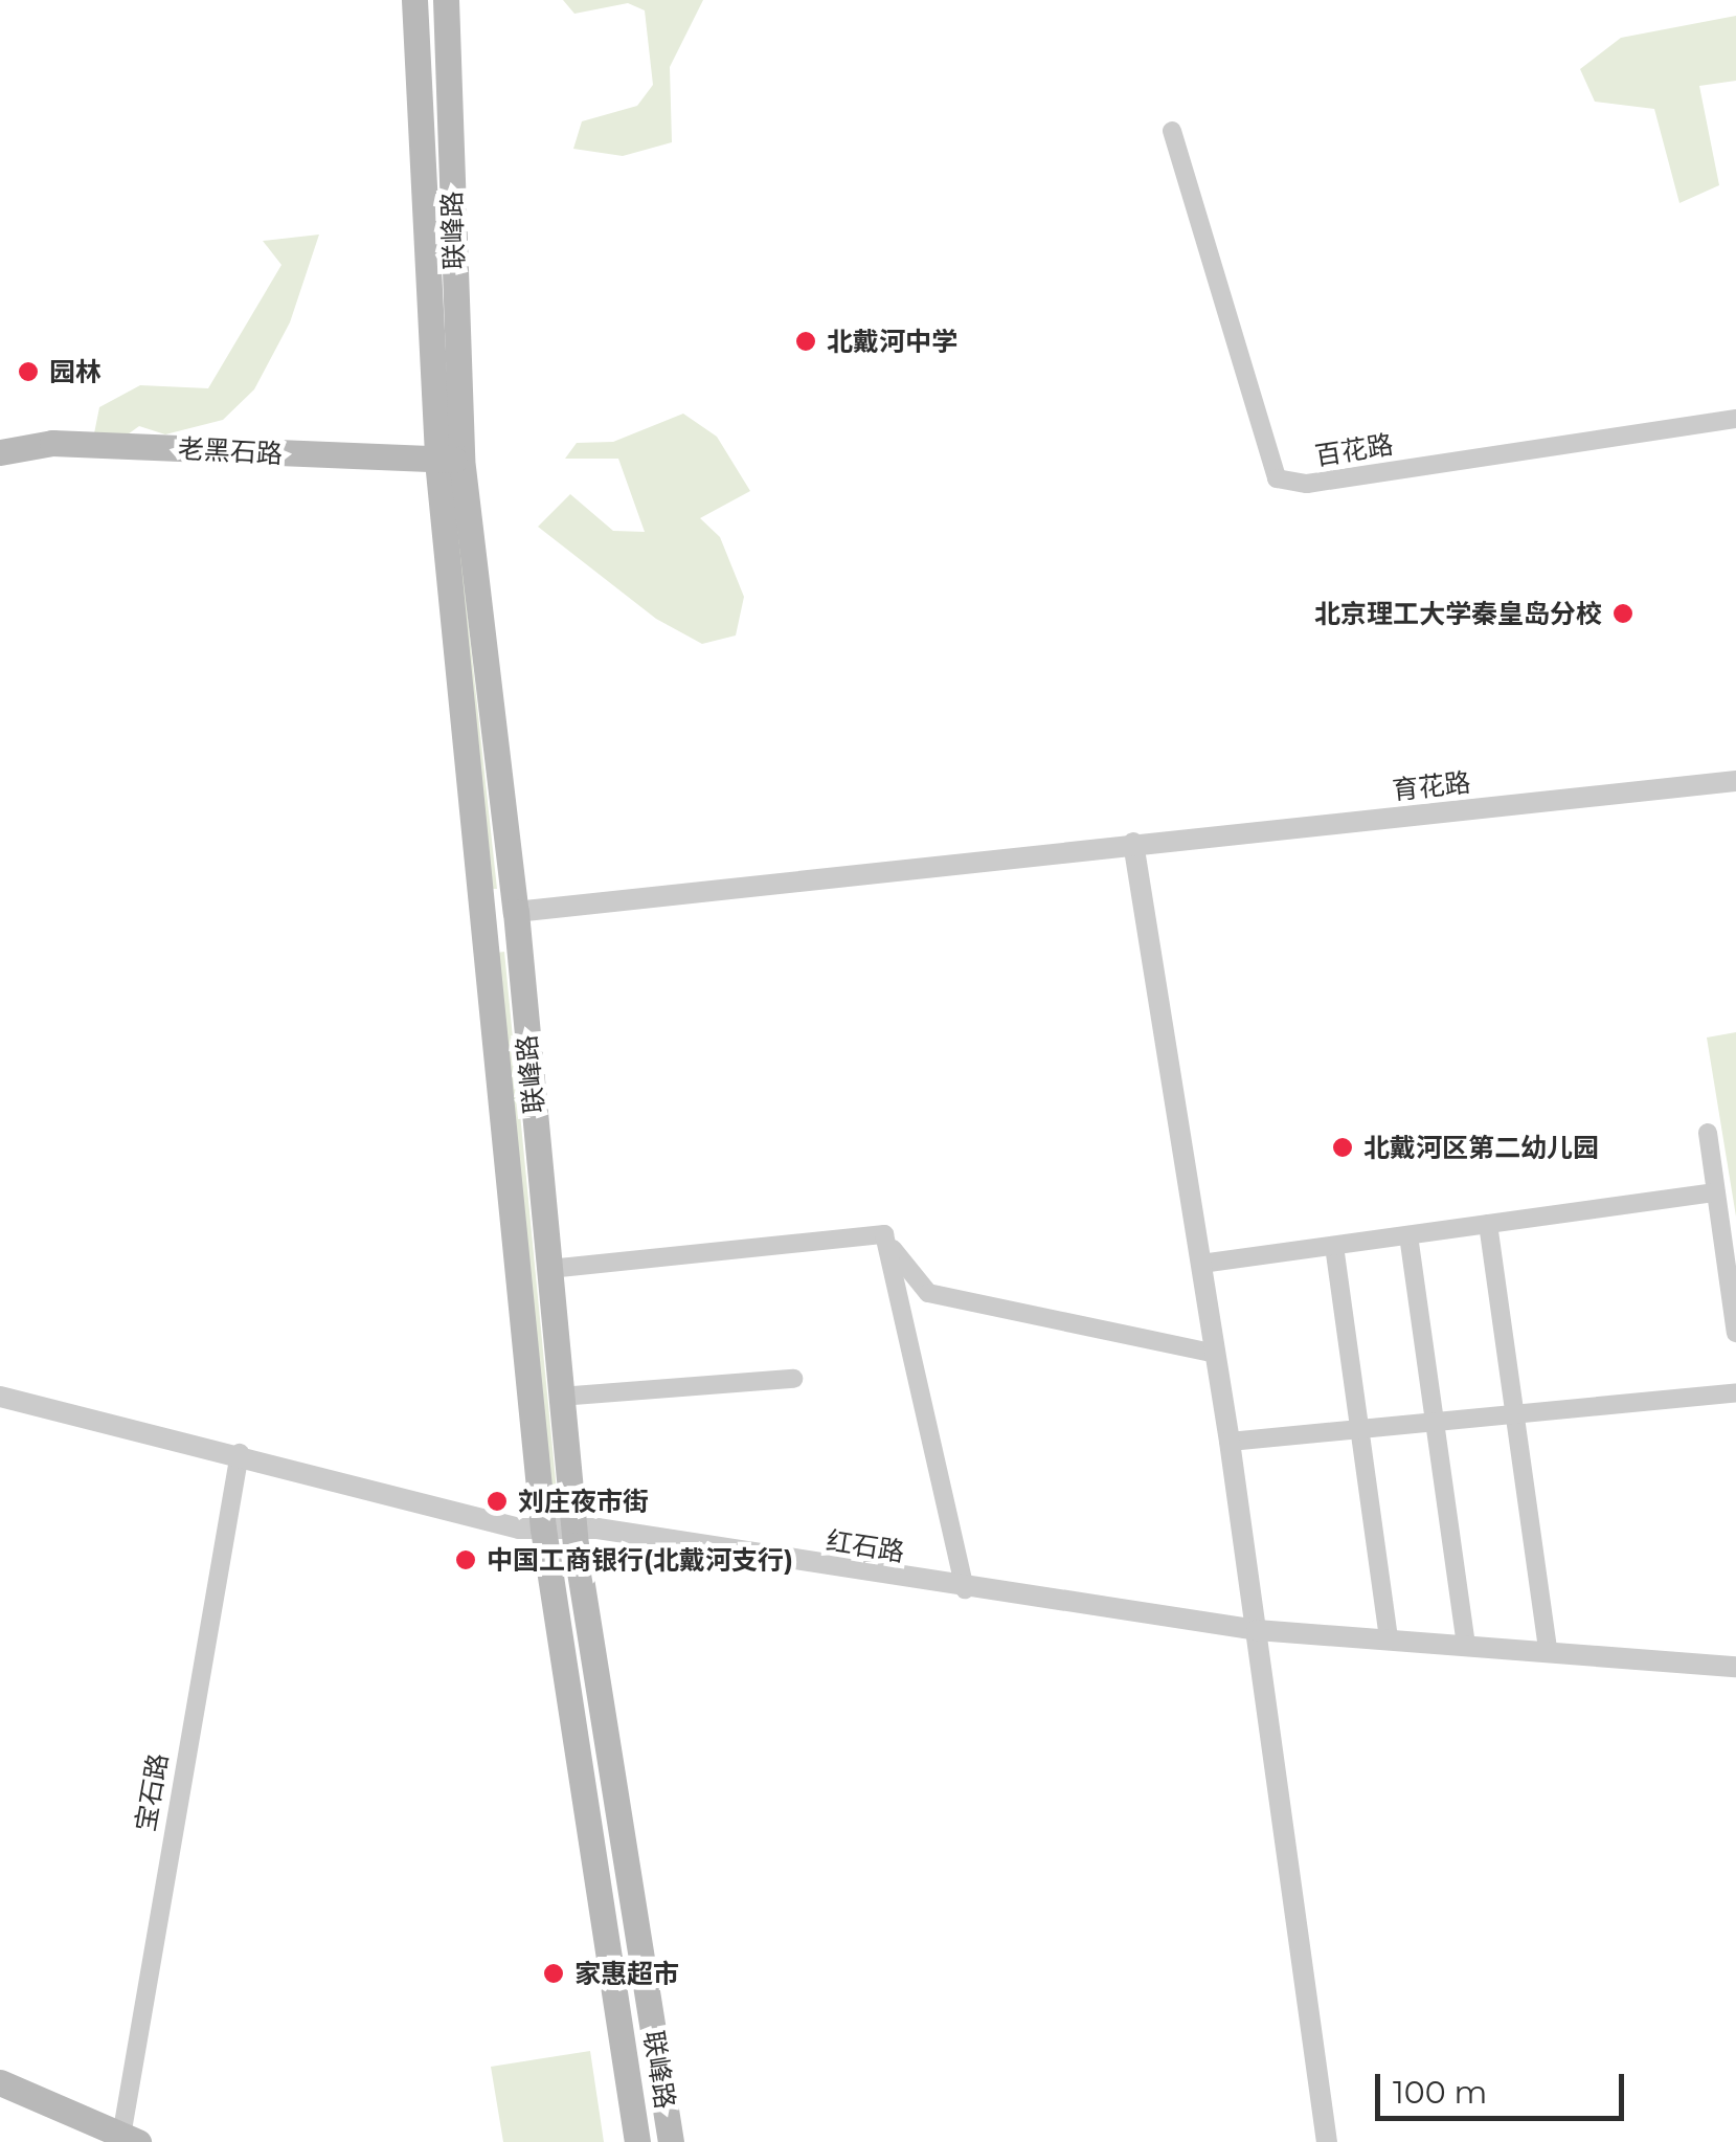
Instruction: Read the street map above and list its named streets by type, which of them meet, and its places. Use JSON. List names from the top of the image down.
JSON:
{
  "streets": {
    "main road": ["联峰路", "老黑石路"],
    "street": [
      "百花路",
      "育花路",
      "红石路",
      "宝石路"
    ]
  },
  "crossings": [
    ["联峰路", "老黑石路"],
    ["联峰路", "育花路"],
    ["联峰路", "红石路"],
    ["红石路", "宝石路"]
  ],
  "places": [
    "北戴河中学",
    "园林",
    "北京理工大学秦皇岛分校",
    "北戴河区第二幼儿园",
    "刘庄夜市街",
    "中国工商银行(北戴河支行)",
    "家惠超市"
  ],
  "scale_bar": "100 m"
}
